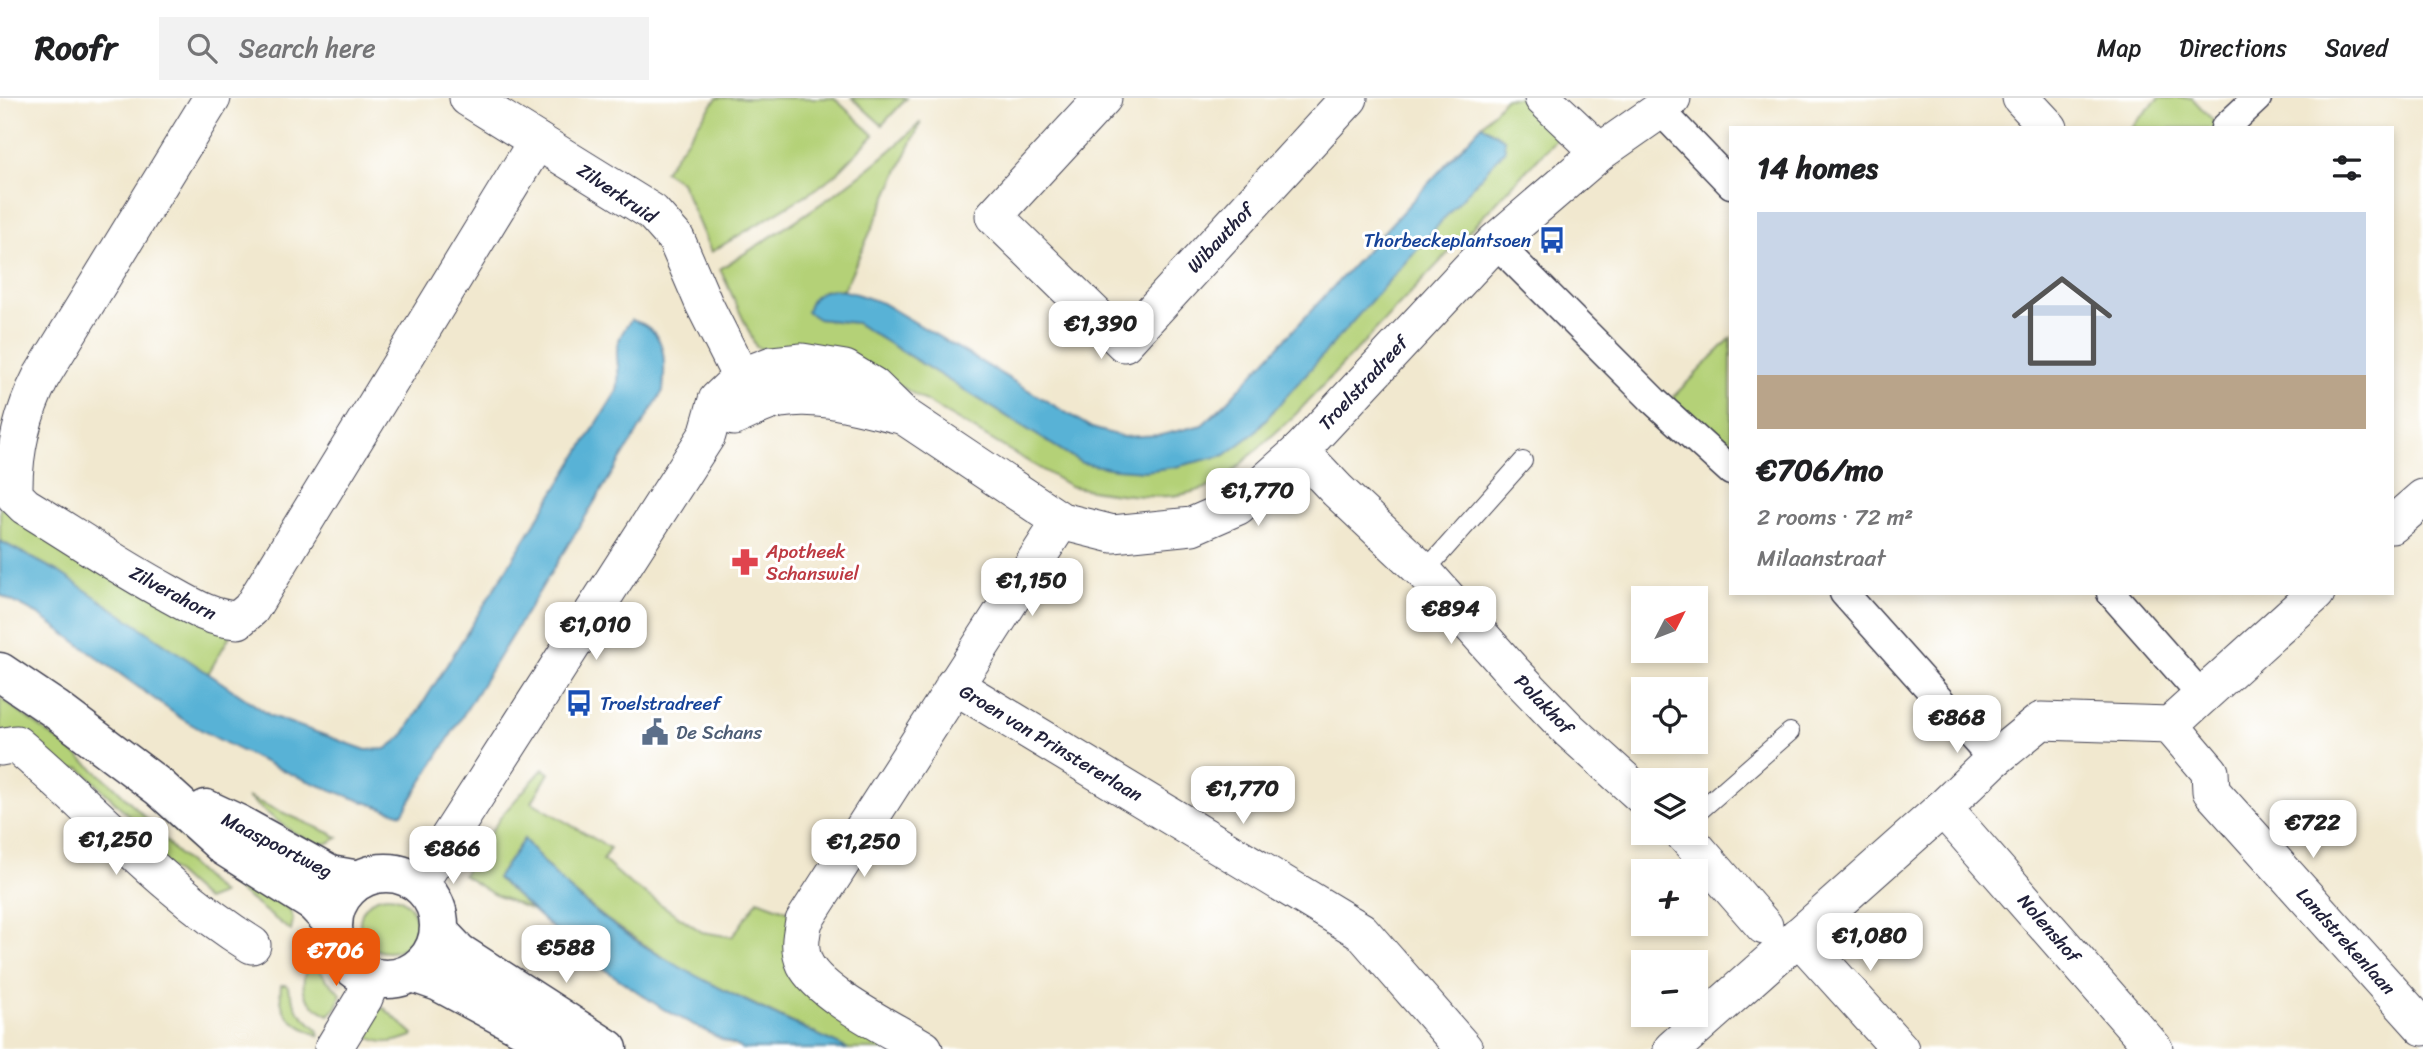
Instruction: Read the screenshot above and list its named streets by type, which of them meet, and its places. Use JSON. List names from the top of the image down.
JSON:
{
  "streets": {
    "main road": ["Maaspoortweg"],
    "street": [
      "Zilverkruid",
      "Wibauthof",
      "Troelstradreef",
      "Zilverahorn",
      "Polakhof",
      "Groen van Prinstererlaan",
      "Nolenshof",
      "Landstrekenlaan"
    ]
  },
  "crossings": [
    ["Zilverkruid", "Troelstradreef"],
    ["Zilverkruid", "Zilverahorn"],
    ["Troelstradreef", "Polakhof"],
    ["Troelstradreef", "Groen van Prinstererlaan"],
    ["Troelstradreef", "Maaspoortweg"]
  ],
  "places": {
    "bus stop": ["Thorbeckeplantsoen", "Troelstradreef"],
    "pharmacy": ["Apotheek Schanswiel"],
    "public building": ["De Schans"]
  },
  "north": "top right",
  "page": {
    "header": "Roofr",
    "search": "Search here",
    "nav": ["Map", "Directions", "Saved"],
    "heading": "14 homes",
    "list": [
      {
        "name": "€706/mo",
        "note": "2 rooms · 72 m² · Milaanstraat"
      }
    ],
    "price": [
      "€1,390",
      "€1,770",
      "€1,150",
      "€894",
      "€1,010",
      "€868",
      "€1,770",
      "€722",
      "€1,250",
      "€1,250",
      "€866",
      "€1,080",
      "€588",
      "€706"
    ],
    "map_buttons": ["+", "−"]
  }
}
